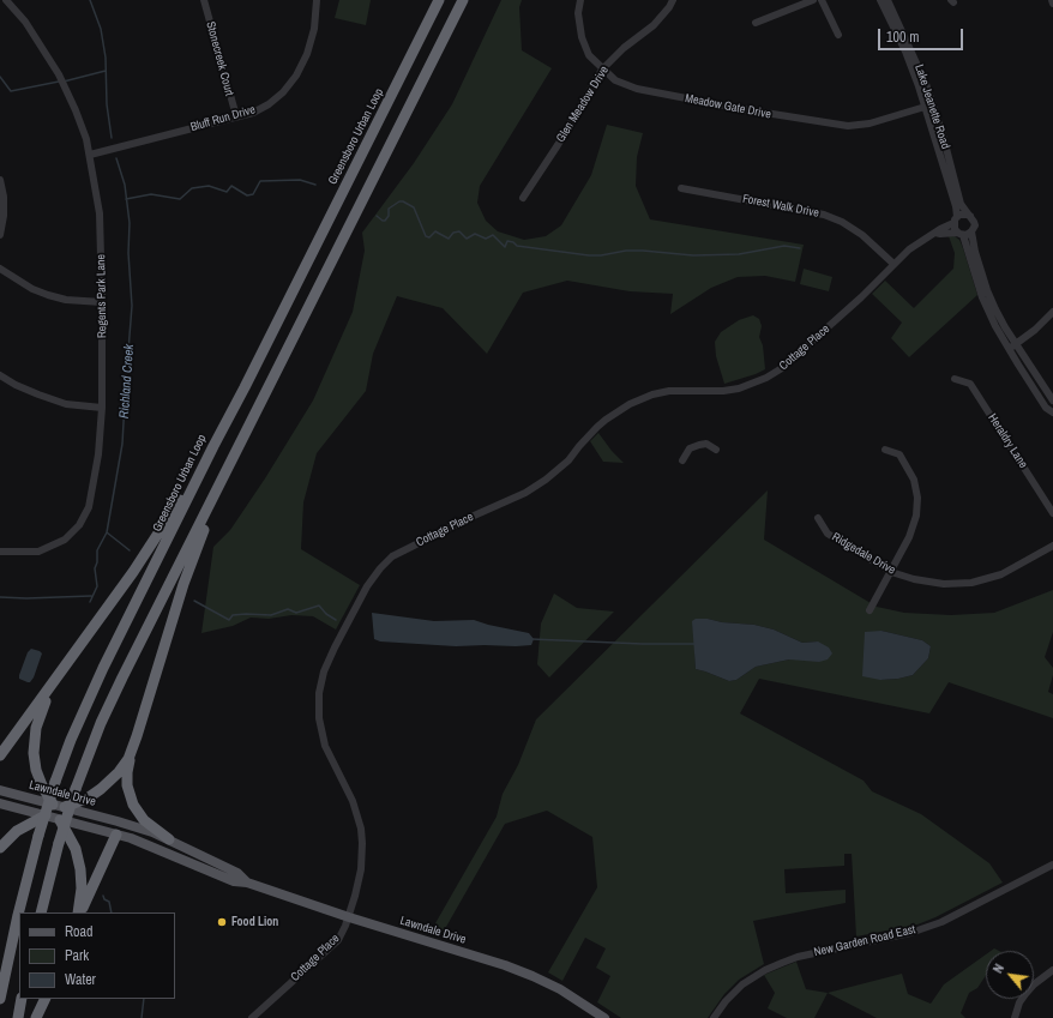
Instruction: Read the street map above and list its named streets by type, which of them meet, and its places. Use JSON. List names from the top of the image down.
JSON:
{
  "streets": {
    "highway": ["Greensboro Urban Loop"],
    "main road": ["Lawndale Drive"],
    "street": [
      "Stonecreek Court",
      "Glen Meadow Drive",
      "Meadow Gate Drive",
      "Lake Jeanette Road",
      "Bluff Run Drive",
      "Forest Walk Drive",
      "Regents Park Lane",
      "Cottage Place",
      "Heraldry Lane",
      "Ridgedale Drive",
      "New Garden Road East"
    ]
  },
  "crossings": [
    ["Stonecreek Court", "Bluff Run Drive"],
    ["Glen Meadow Drive", "Meadow Gate Drive"],
    ["Meadow Gate Drive", "Lake Jeanette Road"],
    ["Lake Jeanette Road", "Cottage Place"],
    ["Bluff Run Drive", "Regents Park Lane"],
    ["Forest Walk Drive", "Cottage Place"],
    ["Cottage Place", "Lawndale Drive"]
  ],
  "water": ["Richland Creek"],
  "places": ["Food Lion"],
  "legend": ["Road", "Park", "Water"],
  "scale_bar": "100 m",
  "north": "top left"
}
